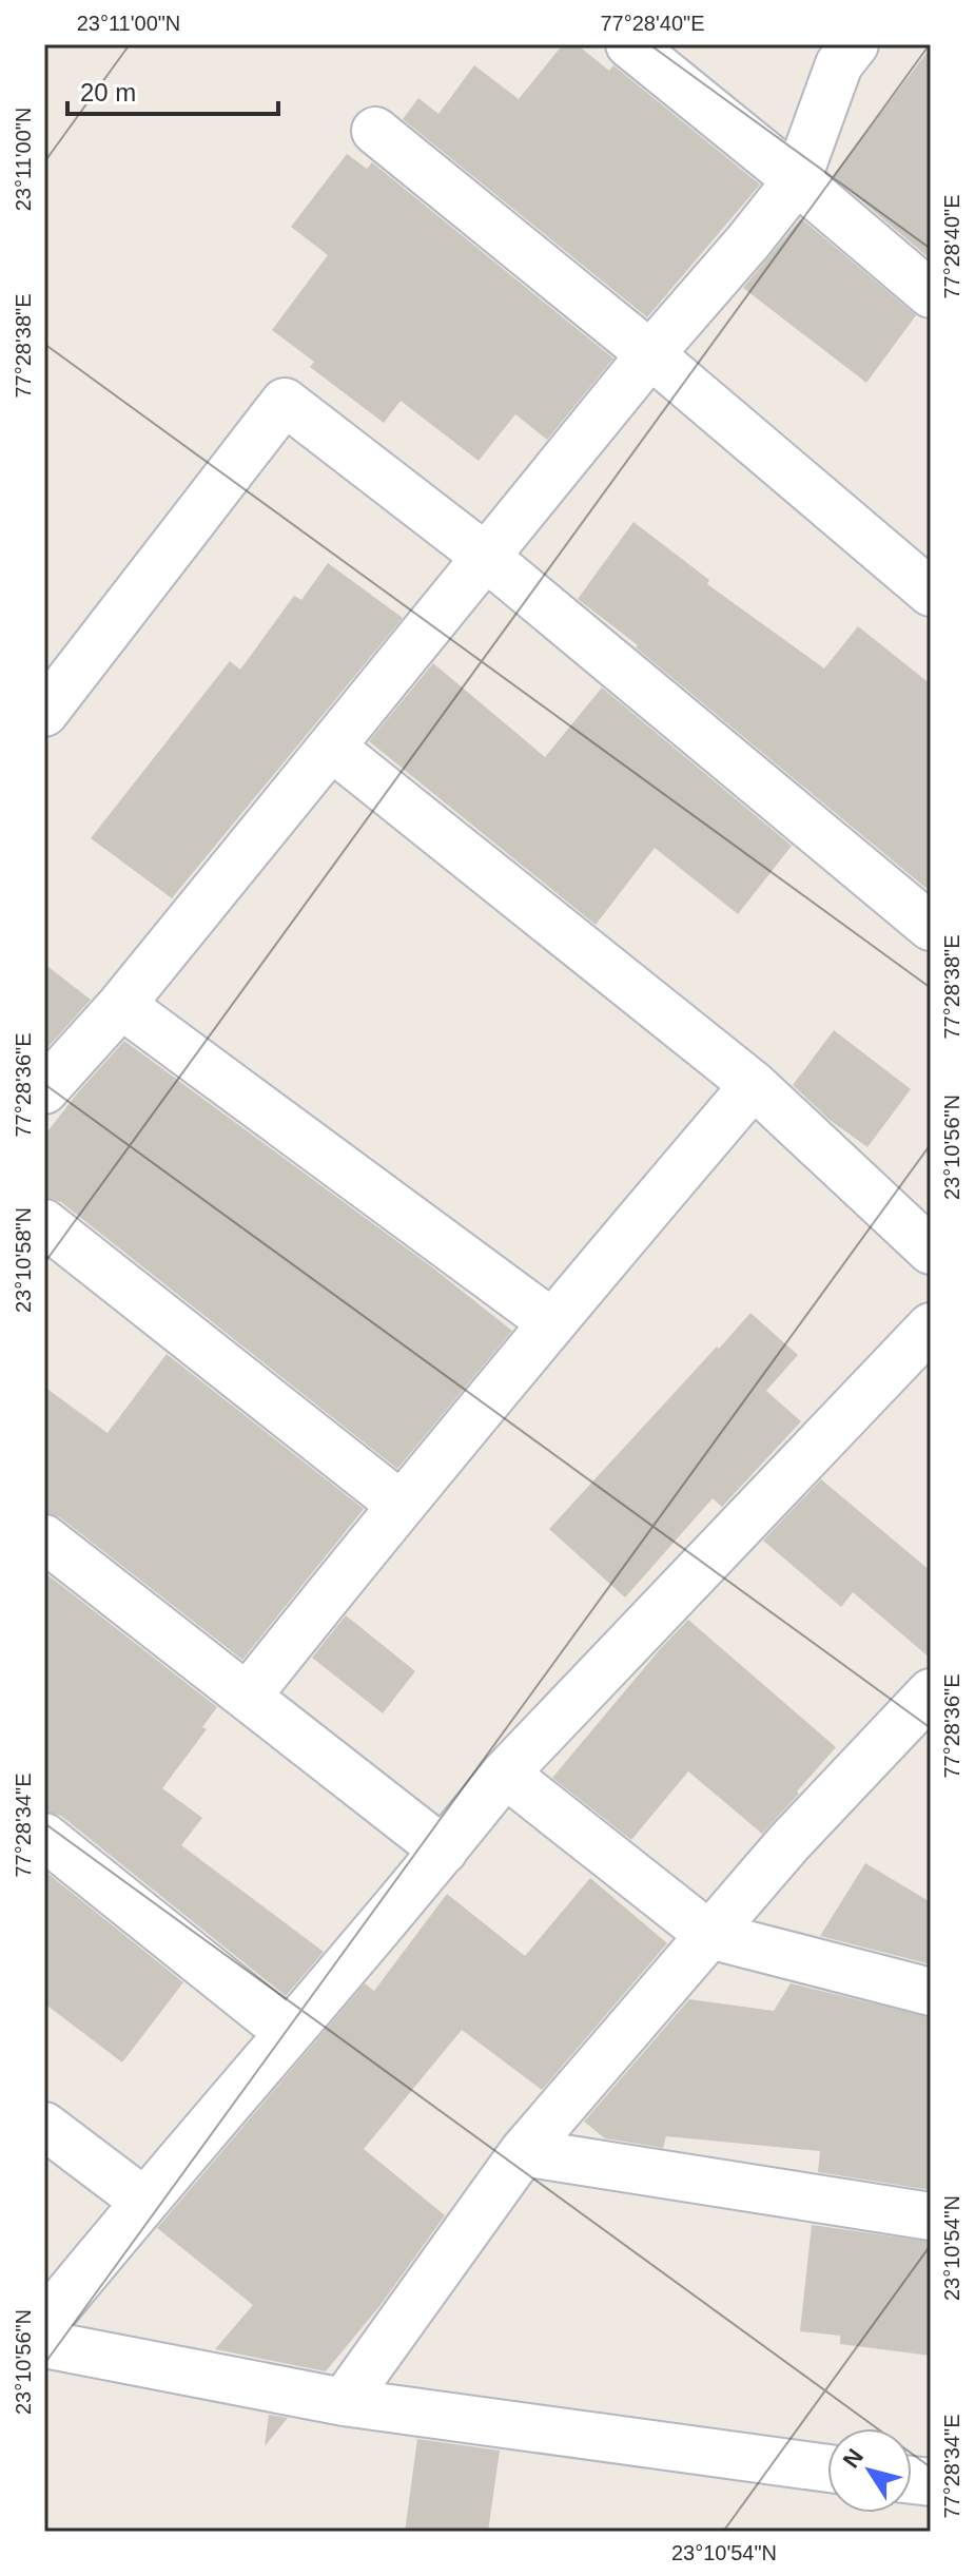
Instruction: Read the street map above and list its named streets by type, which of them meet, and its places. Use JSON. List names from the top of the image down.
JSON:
{
  "scale_bar": "20 m",
  "north": "top left",
  "coordinates": [
    "23°11'00\"N",
    "77°28'40\"E",
    "77°28'38\"E",
    "77°28'36\"E",
    "23°10'56\"N",
    "23°10'58\"N",
    "77°28'34\"E",
    "23°10'54\"N"
  ]
}
